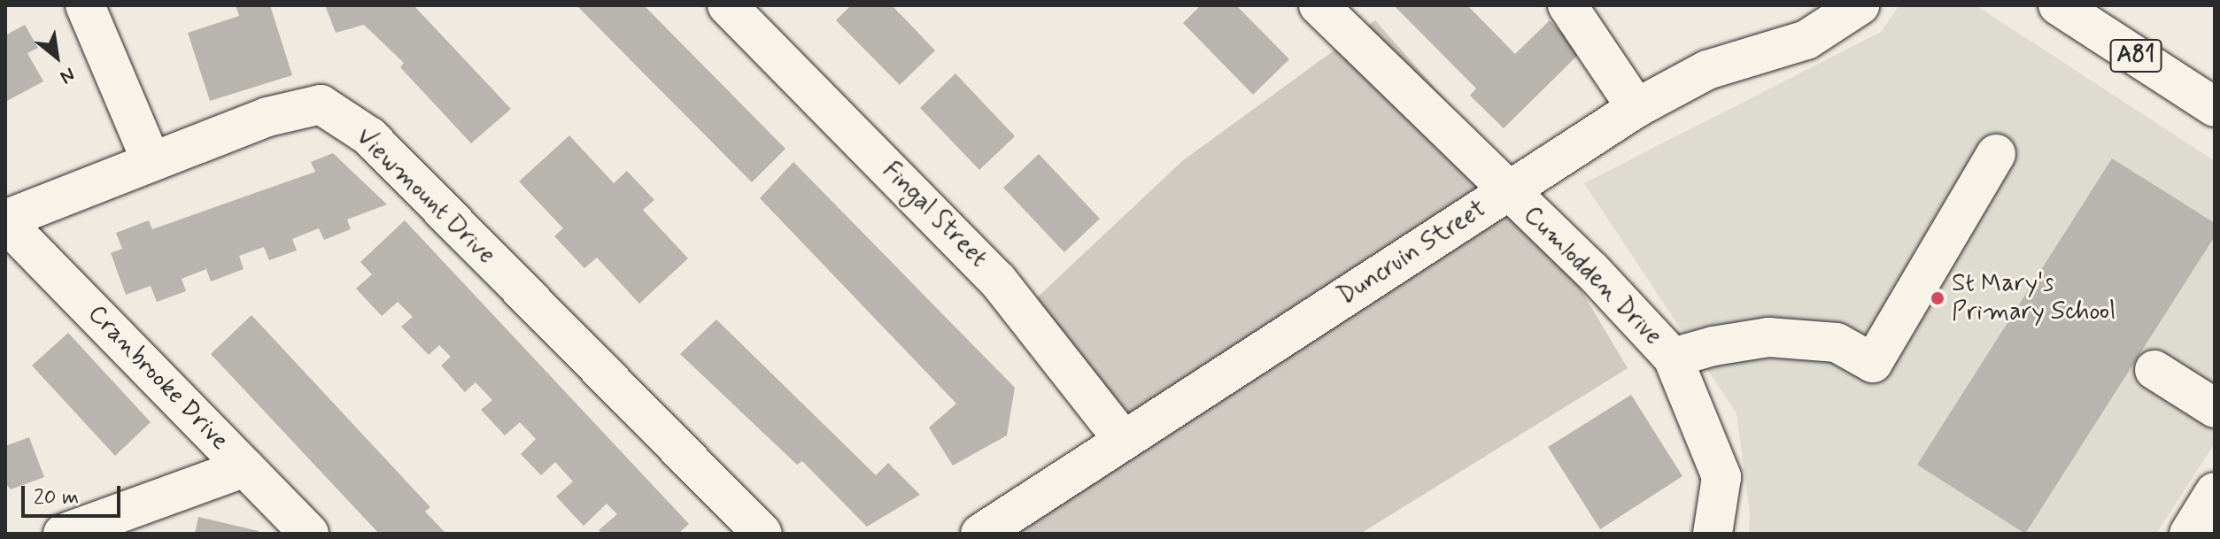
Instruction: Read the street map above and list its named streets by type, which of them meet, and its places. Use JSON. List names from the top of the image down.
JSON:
{
  "streets": {
    "street": [
      "A81",
      "Viewmount Drive",
      "Fingal Street",
      "Duncruin Street",
      "Cumlodden Drive",
      "Cranbrooke Drive"
    ]
  },
  "crossings": [
    ["Viewmount Drive", "Cranbrooke Drive"],
    ["Fingal Street", "Duncruin Street"],
    ["Duncruin Street", "Cumlodden Drive"]
  ],
  "places": ["St Mary's Primary School"],
  "scale_bar": "20 m",
  "north": "bottom right"
}
